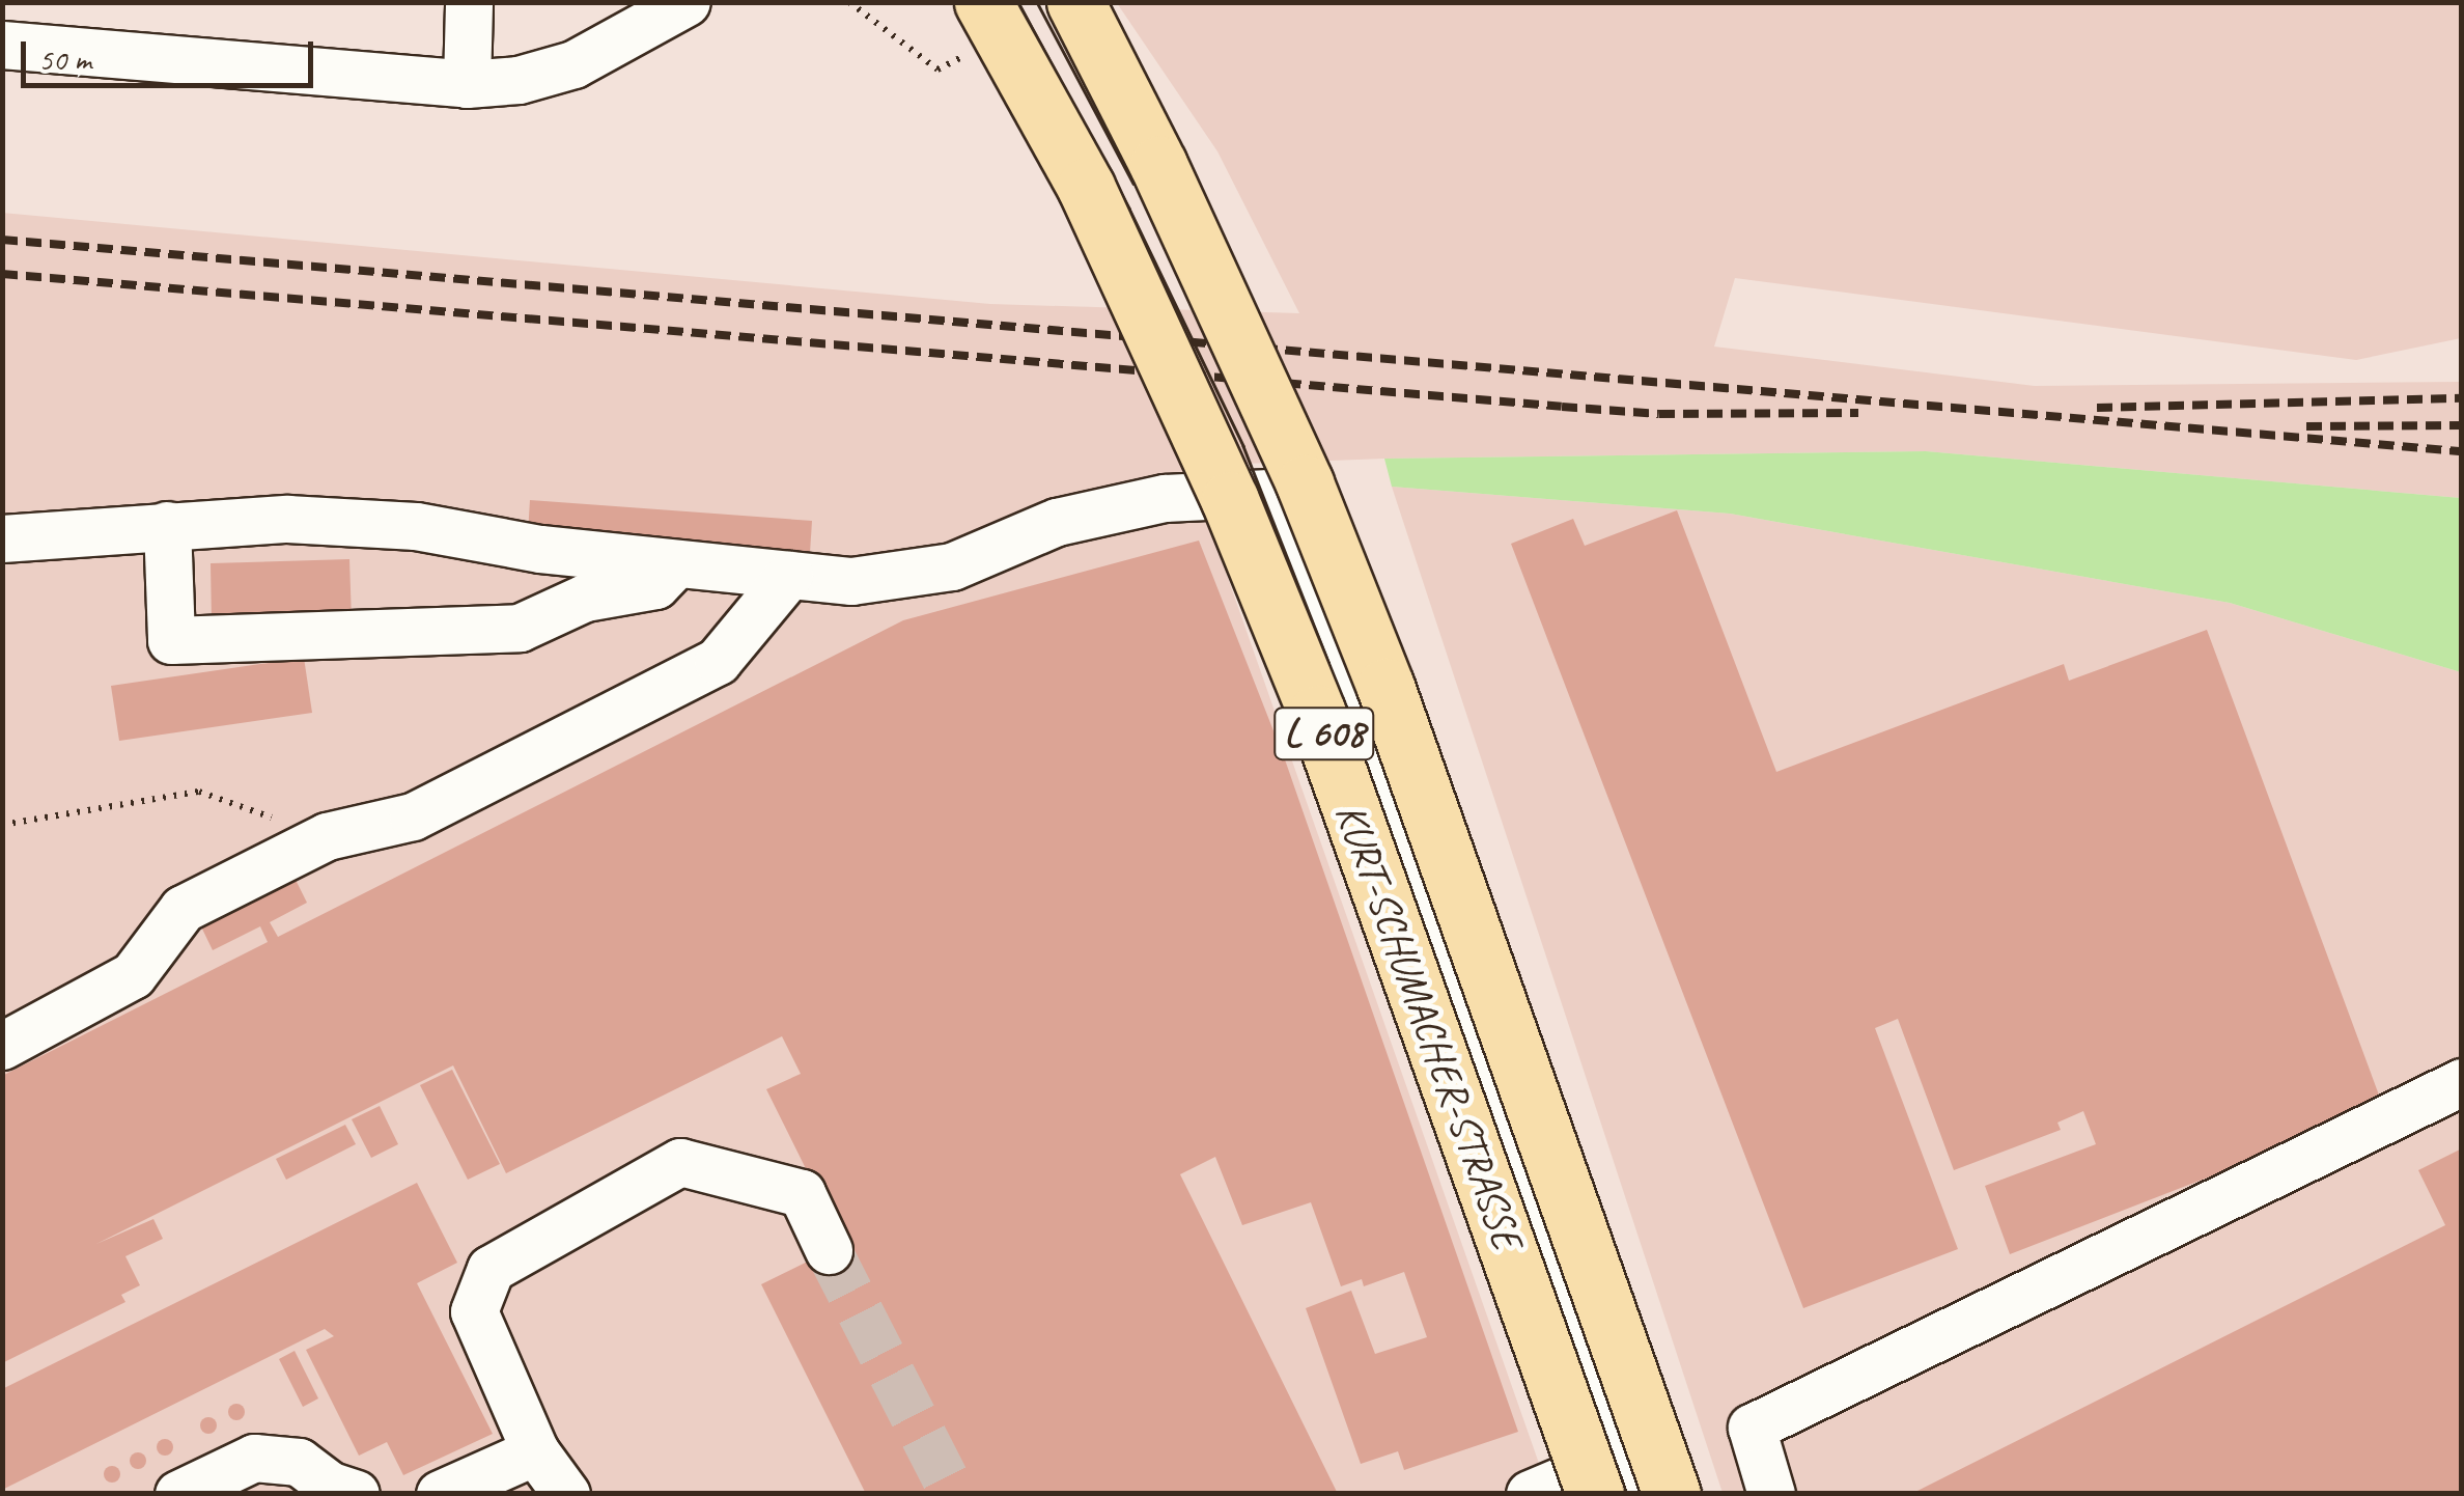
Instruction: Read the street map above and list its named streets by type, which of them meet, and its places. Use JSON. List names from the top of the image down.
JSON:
{
  "streets": {
    "main road": ["L 608", "KURT-SCHUMACHER-STRASSE"]
  },
  "scale_bar": "50 m"
}
